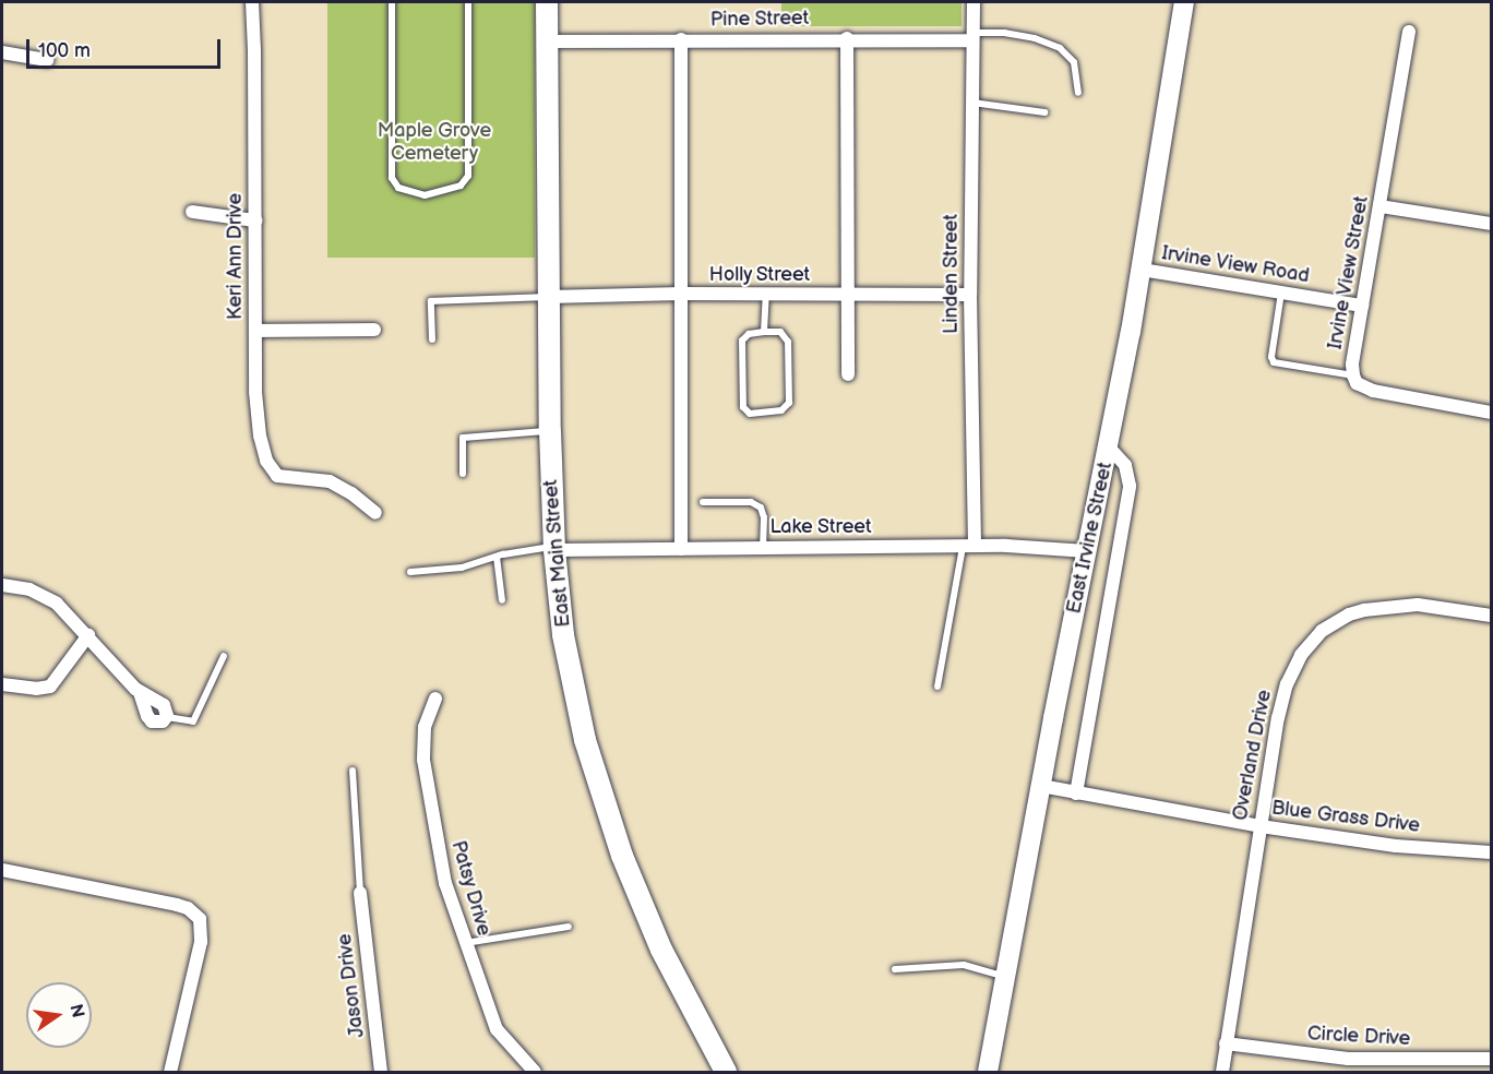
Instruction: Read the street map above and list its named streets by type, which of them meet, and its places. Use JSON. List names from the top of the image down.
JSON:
{
  "streets": {
    "main road": ["East Main Street"],
    "street": [
      "Pine Street",
      "Keri Ann Drive",
      "Irvine View Road",
      "Irvine View Street",
      "Linden Street",
      "Holly Street",
      "Lake Street",
      "East Irvine Street",
      "Overland Drive",
      "Blue Grass Drive",
      "Patsy Drive",
      "Jason Drive",
      "Circle Drive"
    ]
  },
  "crossings": [
    ["Pine Street", "Linden Street"],
    ["Pine Street", "East Main Street"],
    ["Irvine View Road", "Irvine View Street"],
    ["Irvine View Road", "East Irvine Street"],
    ["Linden Street", "Holly Street"],
    ["Linden Street", "Lake Street"],
    ["Holly Street", "East Main Street"],
    ["Lake Street", "East Irvine Street"],
    ["Lake Street", "East Main Street"],
    ["East Irvine Street", "Blue Grass Drive"],
    ["Overland Drive", "Blue Grass Drive"],
    ["Overland Drive", "Circle Drive"]
  ],
  "parks": ["Maple Grove Cemetery"],
  "scale_bar": "100 m",
  "north": "right"
}
